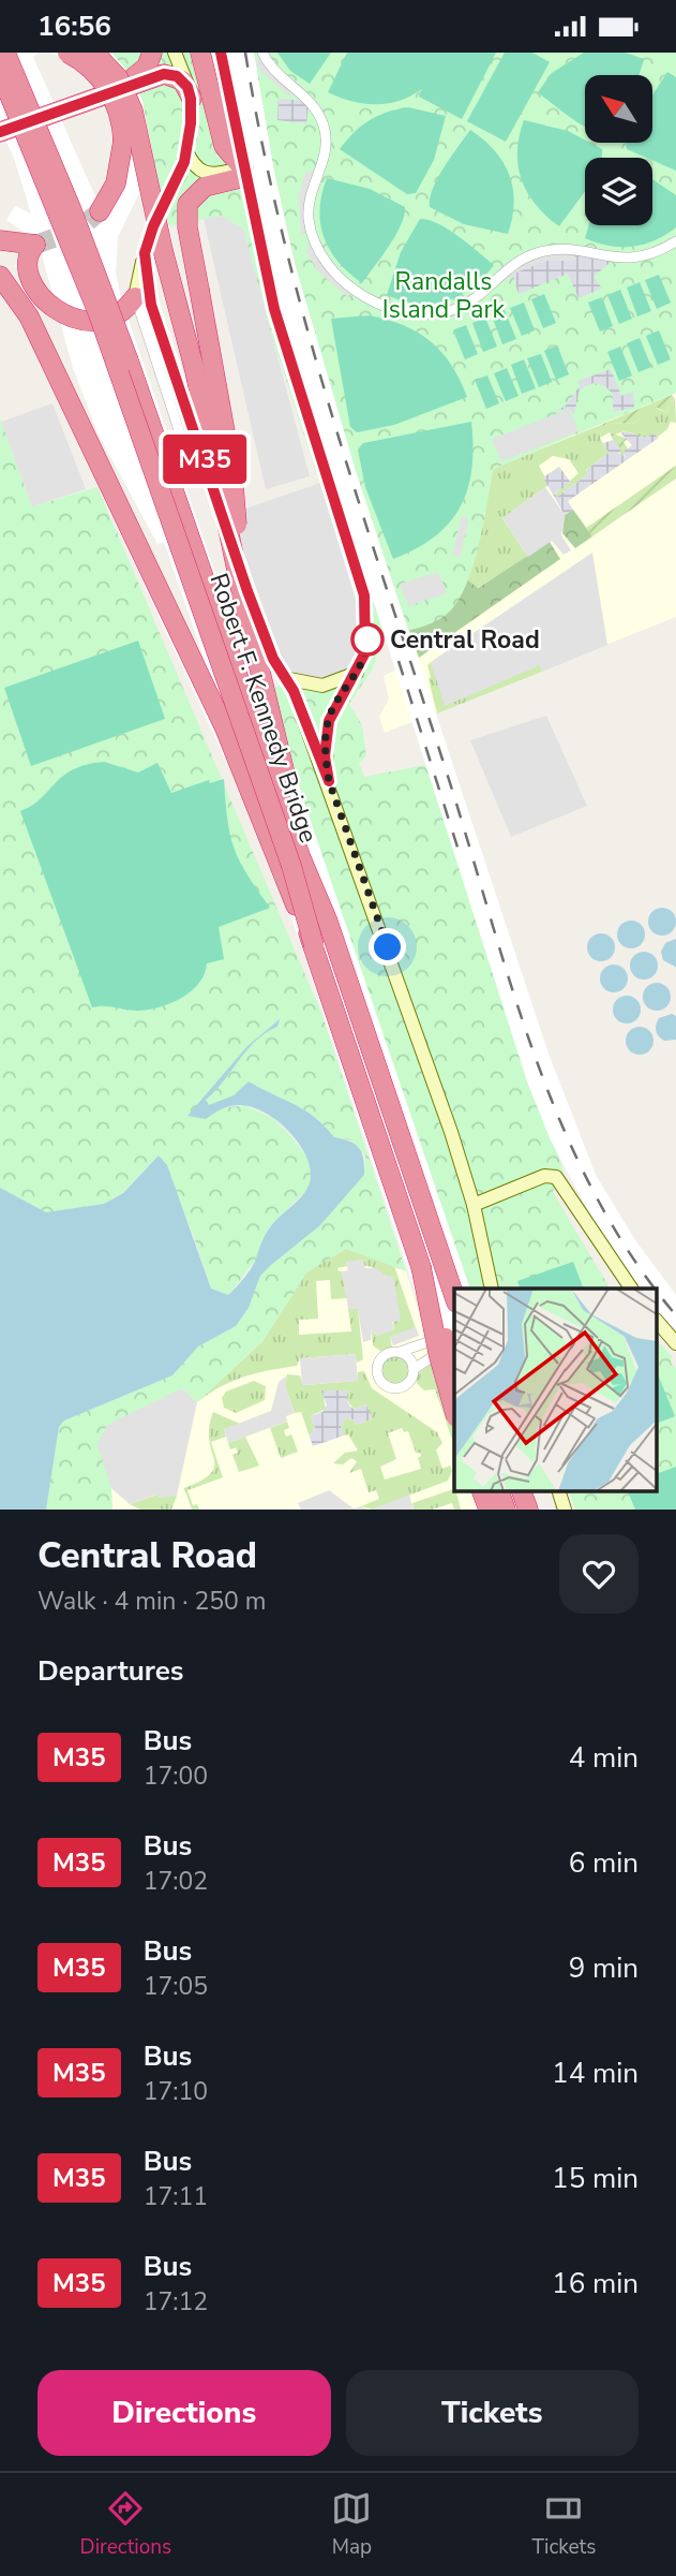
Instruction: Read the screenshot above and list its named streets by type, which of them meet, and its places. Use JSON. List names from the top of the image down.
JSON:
{
  "streets": {
    "highway": ["Robert F. Kennedy Bridge"]
  },
  "parks": ["Randalls Island Park"],
  "places": ["Central Road"],
  "lines": ["bus line M35"],
  "north": "top left",
  "page": {
    "status": "16:56",
    "on_map": "M35",
    "heading": [
      ["Central Road", "Walk · 4 min · 250 m"],
      "Departures"
    ],
    "list": [
      {
        "mark": "M35",
        "name": "Bus",
        "note": "17:00",
        "value": "4 min"
      },
      {
        "mark": "M35",
        "name": "Bus",
        "note": "17:02",
        "value": "6 min"
      },
      {
        "mark": "M35",
        "name": "Bus",
        "note": "17:05",
        "value": "9 min"
      },
      {
        "mark": "M35",
        "name": "Bus",
        "note": "17:10",
        "value": "14 min"
      },
      {
        "mark": "M35",
        "name": "Bus",
        "note": "17:11",
        "value": "15 min"
      },
      {
        "mark": "M35",
        "name": "Bus",
        "note": "17:12",
        "value": "16 min"
      }
    ],
    "buttons": ["Directions", "Tickets"],
    "tabs": ["Directions", "Map", "Tickets"]
  }
}
